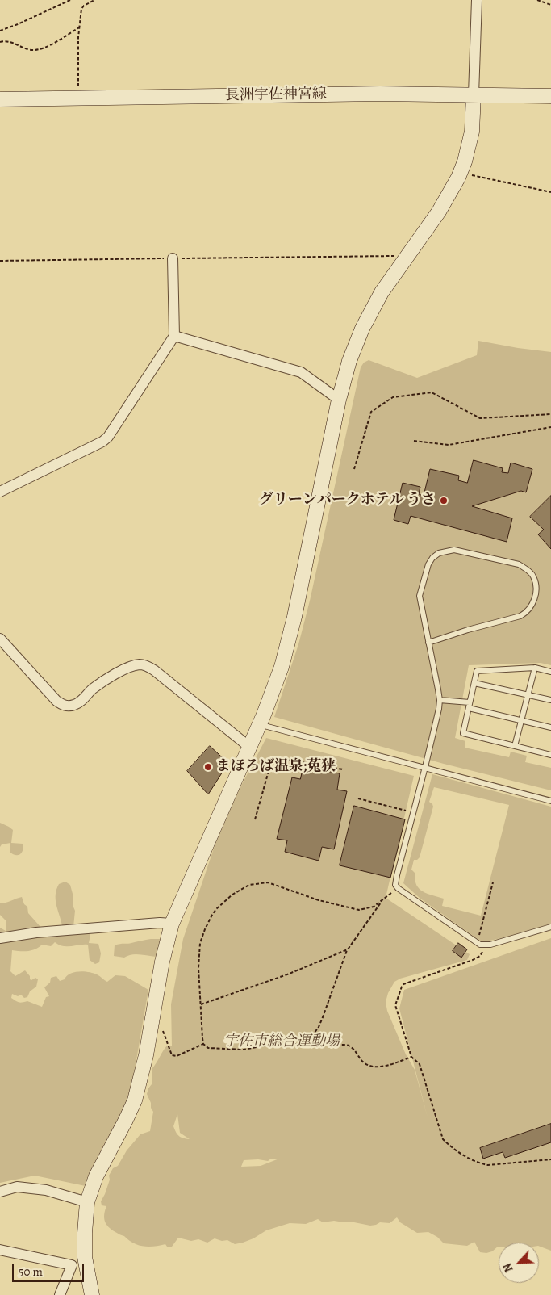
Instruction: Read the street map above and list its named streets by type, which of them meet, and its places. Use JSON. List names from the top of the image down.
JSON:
{
  "streets": {
    "street": ["長洲宇佐神宮線"]
  },
  "parks": ["宇佐市総合運動場"],
  "places": ["グリーンパークホテル うさ", "まほろば温泉;菟狭"],
  "scale_bar": "50 m",
  "north": "bottom left"
}
